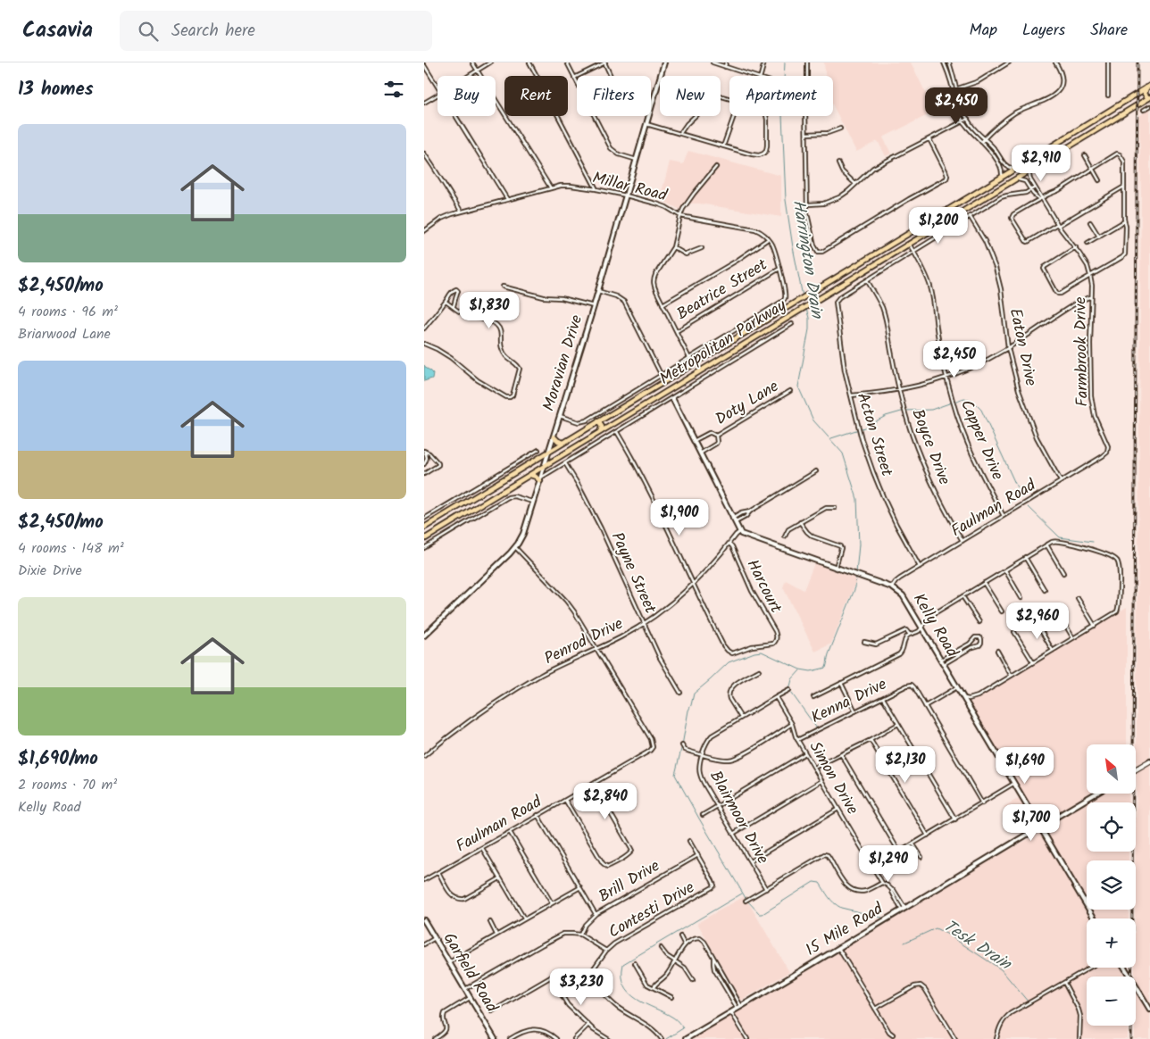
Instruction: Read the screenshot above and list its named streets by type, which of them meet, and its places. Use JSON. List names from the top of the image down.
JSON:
{
  "streets": {
    "main road": ["Metropolitan Parkway"],
    "street": [
      "Millar Road",
      "Beatrice Street",
      "Eaton Drive",
      "Farmbrook Drive",
      "Moravian Drive",
      "Doty Lane",
      "Acton Street",
      "Capper Drive",
      "Boyce Drive",
      "Faulman Road",
      "Payne Street",
      "Harcourt",
      "Kelly Road",
      "Penrod Drive",
      "Kenna Drive",
      "Simon Drive",
      "Blairmoor Drive",
      "Brill Drive",
      "Contesti Drive",
      "15 Mile Road",
      "Garfield Road"
    ]
  },
  "crossings": [
    ["Millar Road", "Moravian Drive"],
    ["Metropolitan Parkway", "Farmbrook Drive"],
    ["Metropolitan Parkway", "Moravian Drive"],
    ["Metropolitan Parkway", "Capper Drive"],
    ["Eaton Drive", "Faulman Road"],
    ["Farmbrook Drive", "Faulman Road"],
    ["Acton Street", "Boyce Drive"],
    ["Acton Street", "Faulman Road"],
    ["Capper Drive", "Faulman Road"],
    ["Boyce Drive", "Faulman Road"],
    ["Faulman Road", "Kelly Road"],
    ["Faulman Road", "Penrod Drive"],
    ["Payne Street", "Penrod Drive"],
    ["Harcourt", "Penrod Drive"],
    ["Kelly Road", "Penrod Drive"],
    ["Kelly Road", "15 Mile Road"],
    ["Kenna Drive", "Simon Drive"],
    ["Simon Drive", "15 Mile Road"],
    ["Brill Drive", "Contesti Drive"]
  ],
  "water": ["Harrington Drain", "Tesk Drain"],
  "north": "top left",
  "page": {
    "header": "Casavia",
    "search": "Search here",
    "nav": ["Map", "Layers", "Share"],
    "heading": "13 homes",
    "chip": [
      "Buy",
      "Rent",
      "Filters",
      "New",
      "Apartment"
    ],
    "price": [
      "$2,450",
      "$2,910",
      "$1,200",
      "$1,830",
      "$2,450",
      "$1,900",
      "$2,960",
      "$2,130",
      "$1,690",
      "$2,840",
      "$1,700",
      "$1,290",
      "$3,230"
    ],
    "list": [
      {
        "name": "$2,450/mo",
        "note": "4 rooms · 96 m² · Briarwood Lane"
      },
      {
        "name": "$2,450/mo",
        "note": "4 rooms · 148 m² · Dixie Drive"
      },
      {
        "name": "$1,690/mo",
        "note": "2 rooms · 70 m² · Kelly Road"
      }
    ],
    "map_buttons": ["+", "−"]
  }
}
